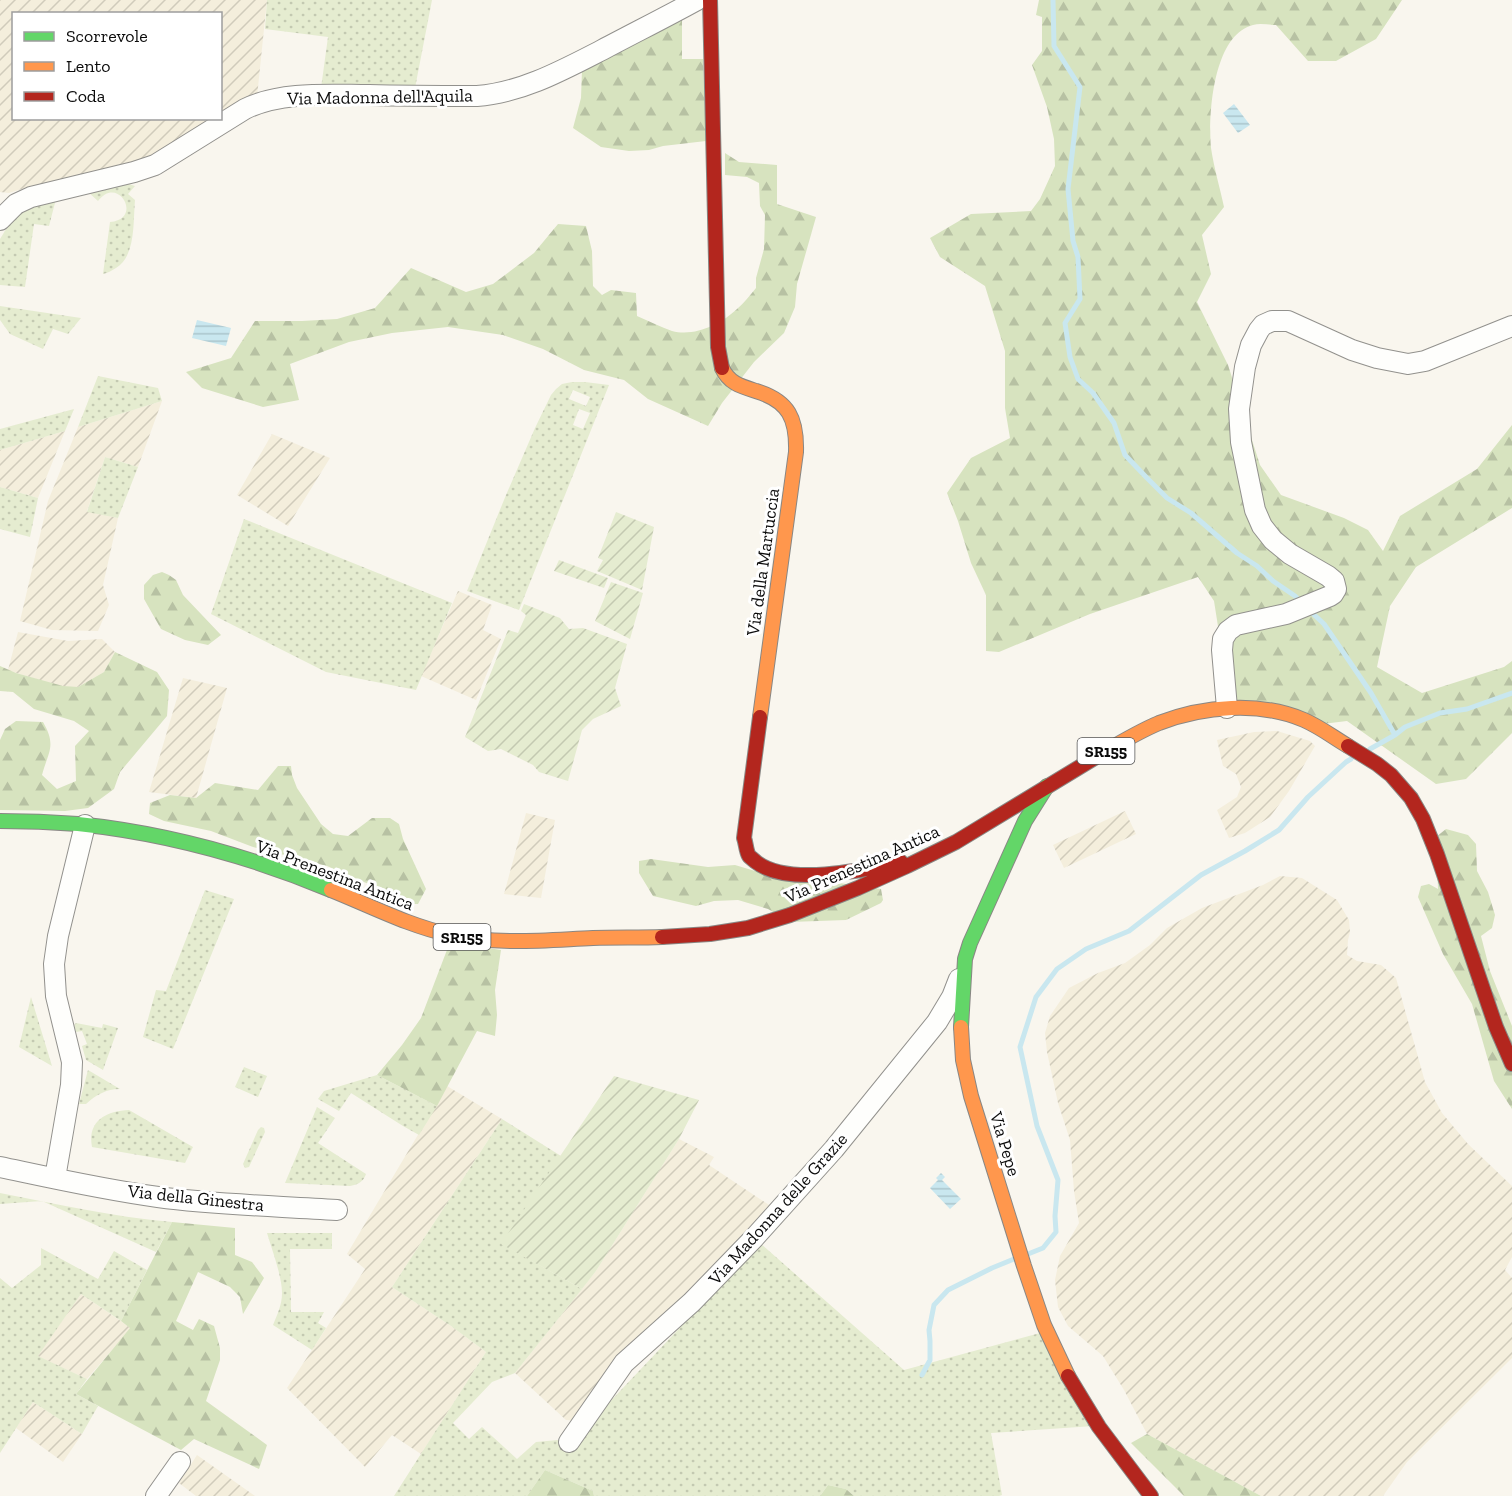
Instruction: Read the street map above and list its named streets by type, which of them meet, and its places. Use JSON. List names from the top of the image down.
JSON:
{
  "streets": {
    "street": [
      "Via Madonna dell'Aquila",
      "Via della Martuccia",
      "SR155",
      "Via Prenestina Antica",
      "Via Pepe",
      "Via della Ginestra",
      "Via Madonna delle Grazie"
    ]
  },
  "crossings": [
    ["Via della Martuccia", "Via Prenestina Antica"],
    ["Via Prenestina Antica", "Via Pepe"],
    ["Via Pepe", "Via Madonna delle Grazie"]
  ],
  "legend": ["Scorrevole", "Lento", "Coda"]
}
